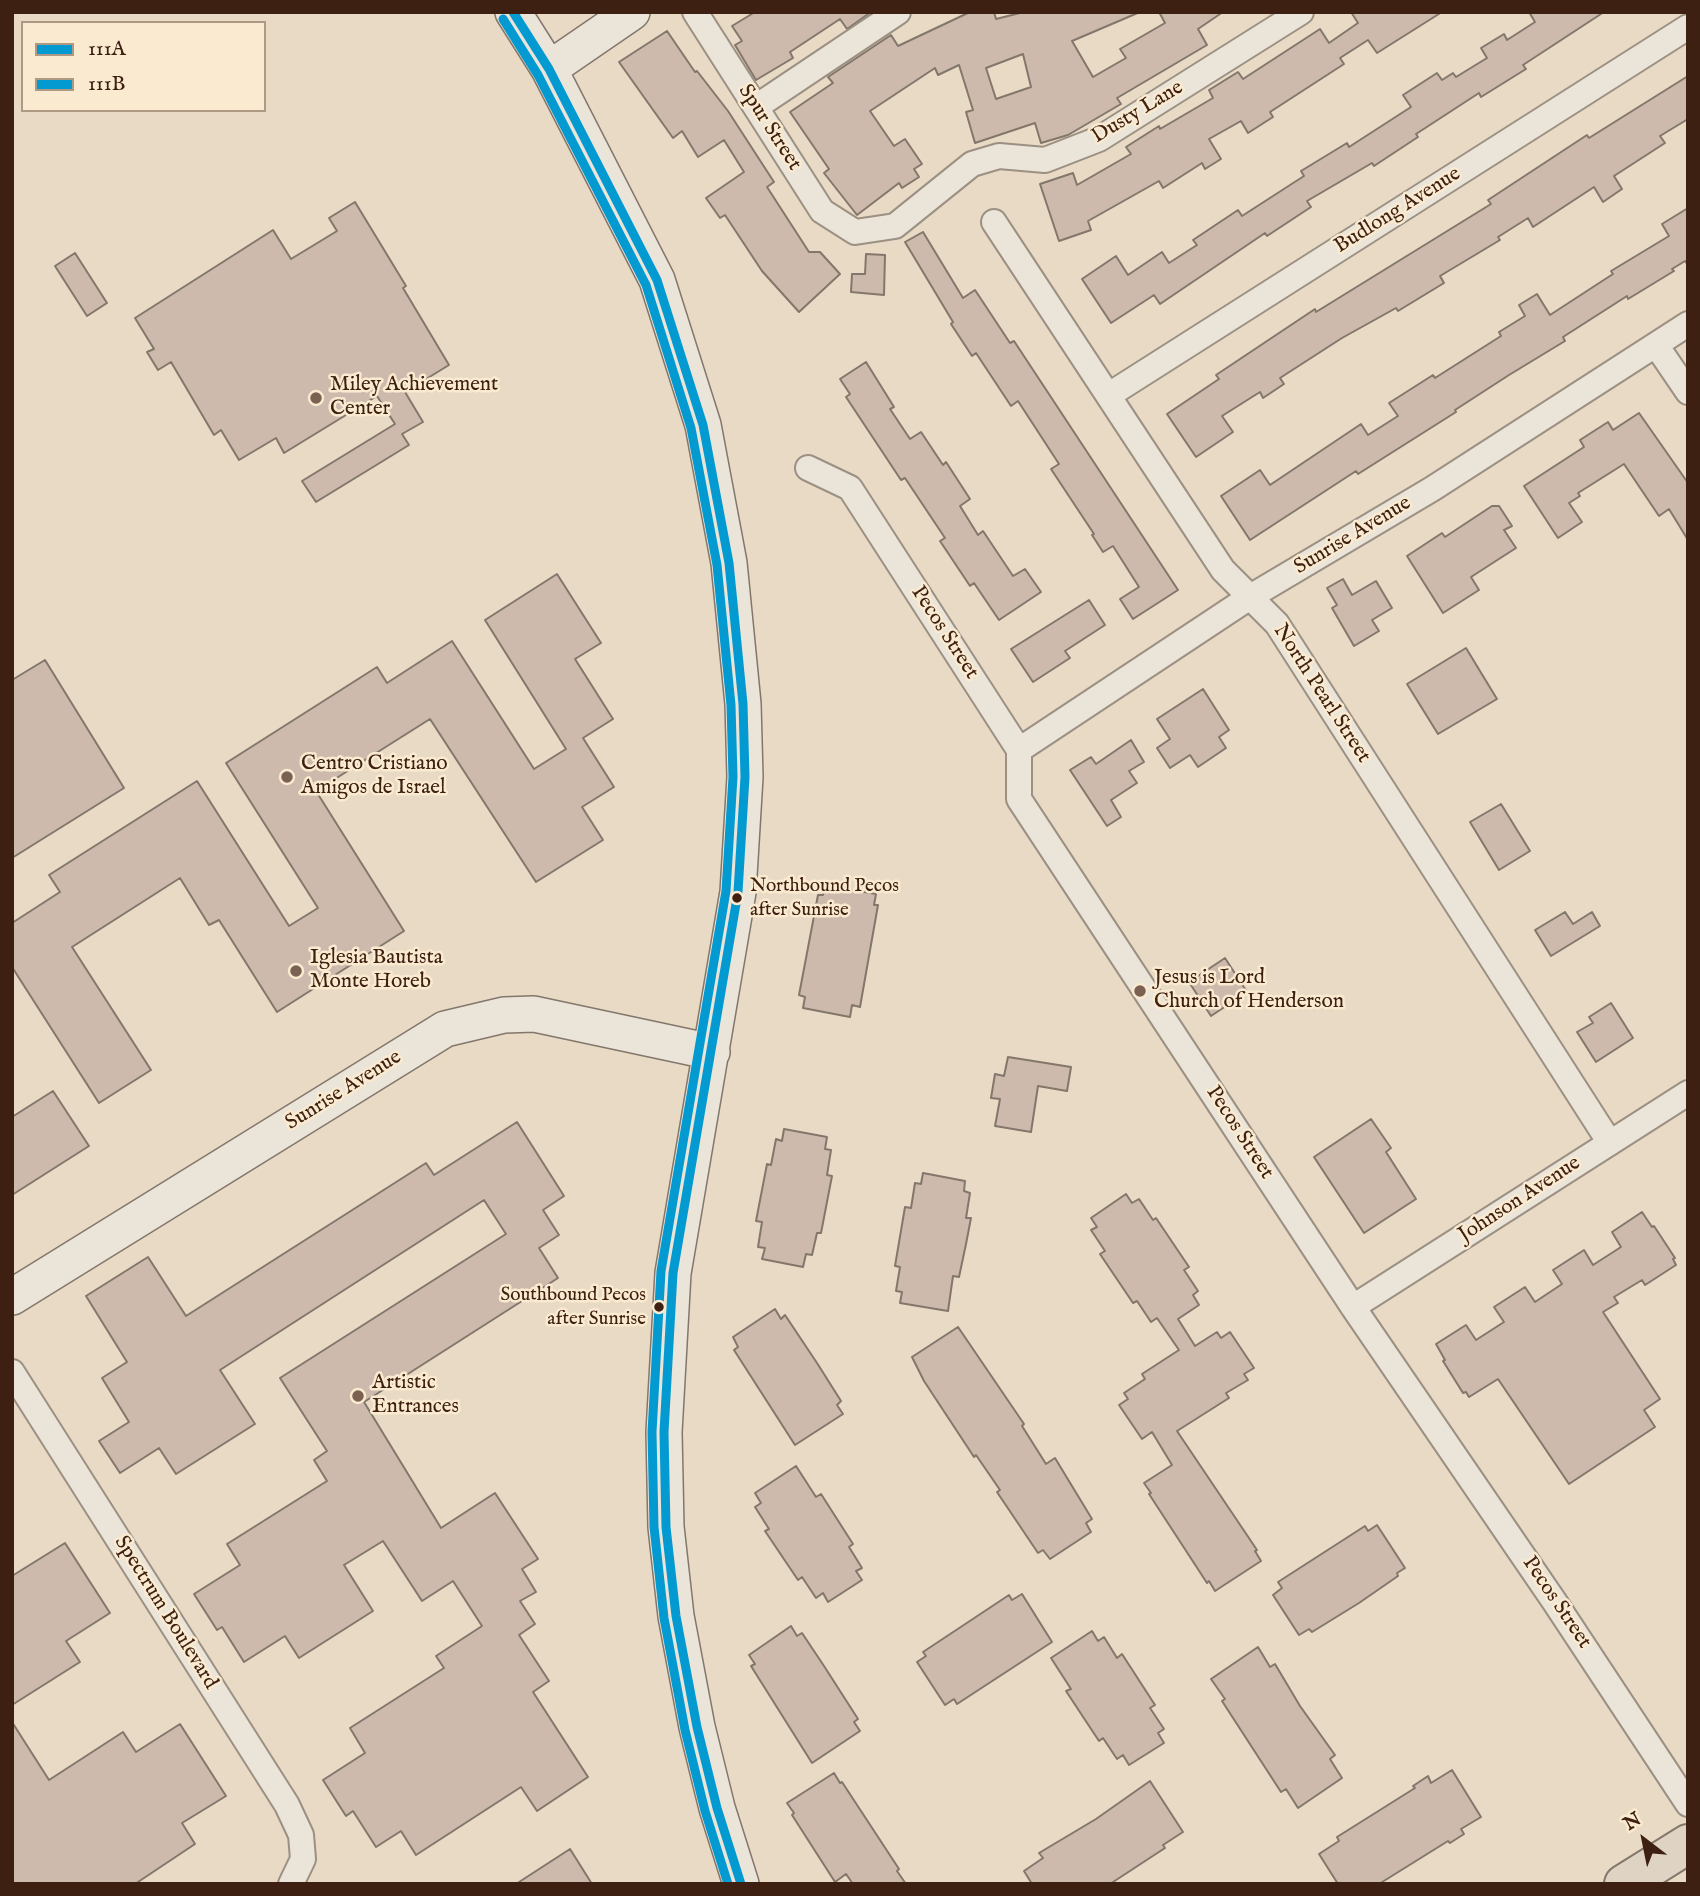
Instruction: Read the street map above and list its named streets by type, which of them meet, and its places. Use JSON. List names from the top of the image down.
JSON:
{
  "streets": {
    "main road": ["Sunrise Avenue"],
    "street": [
      "Dusty Lane",
      "Spur Street",
      "Budlong Avenue",
      "Pecos Street",
      "North Pearl Street",
      "Johnson Avenue",
      "Spectrum Boulevard"
    ]
  },
  "crossings": [
    ["Dusty Lane", "Spur Street"],
    ["Budlong Avenue", "North Pearl Street"],
    ["Sunrise Avenue", "Pecos Street"],
    ["Sunrise Avenue", "North Pearl Street"],
    ["Pecos Street", "Johnson Avenue"],
    ["North Pearl Street", "Johnson Avenue"]
  ],
  "places": [
    "Miley Achievement Center",
    "Centro Cristiano Amigos de Israel",
    "Northbound Pecos after Sunrise",
    "Iglesia Bautista Monte Horeb",
    "Jesus is Lord Church of Henderson",
    "Southbound Pecos after Sunrise",
    "Artistic Entrances"
  ],
  "lines": ["transit line 111A", "transit line 111B"],
  "legend": ["111A", "111B"],
  "north": "top left"
}
